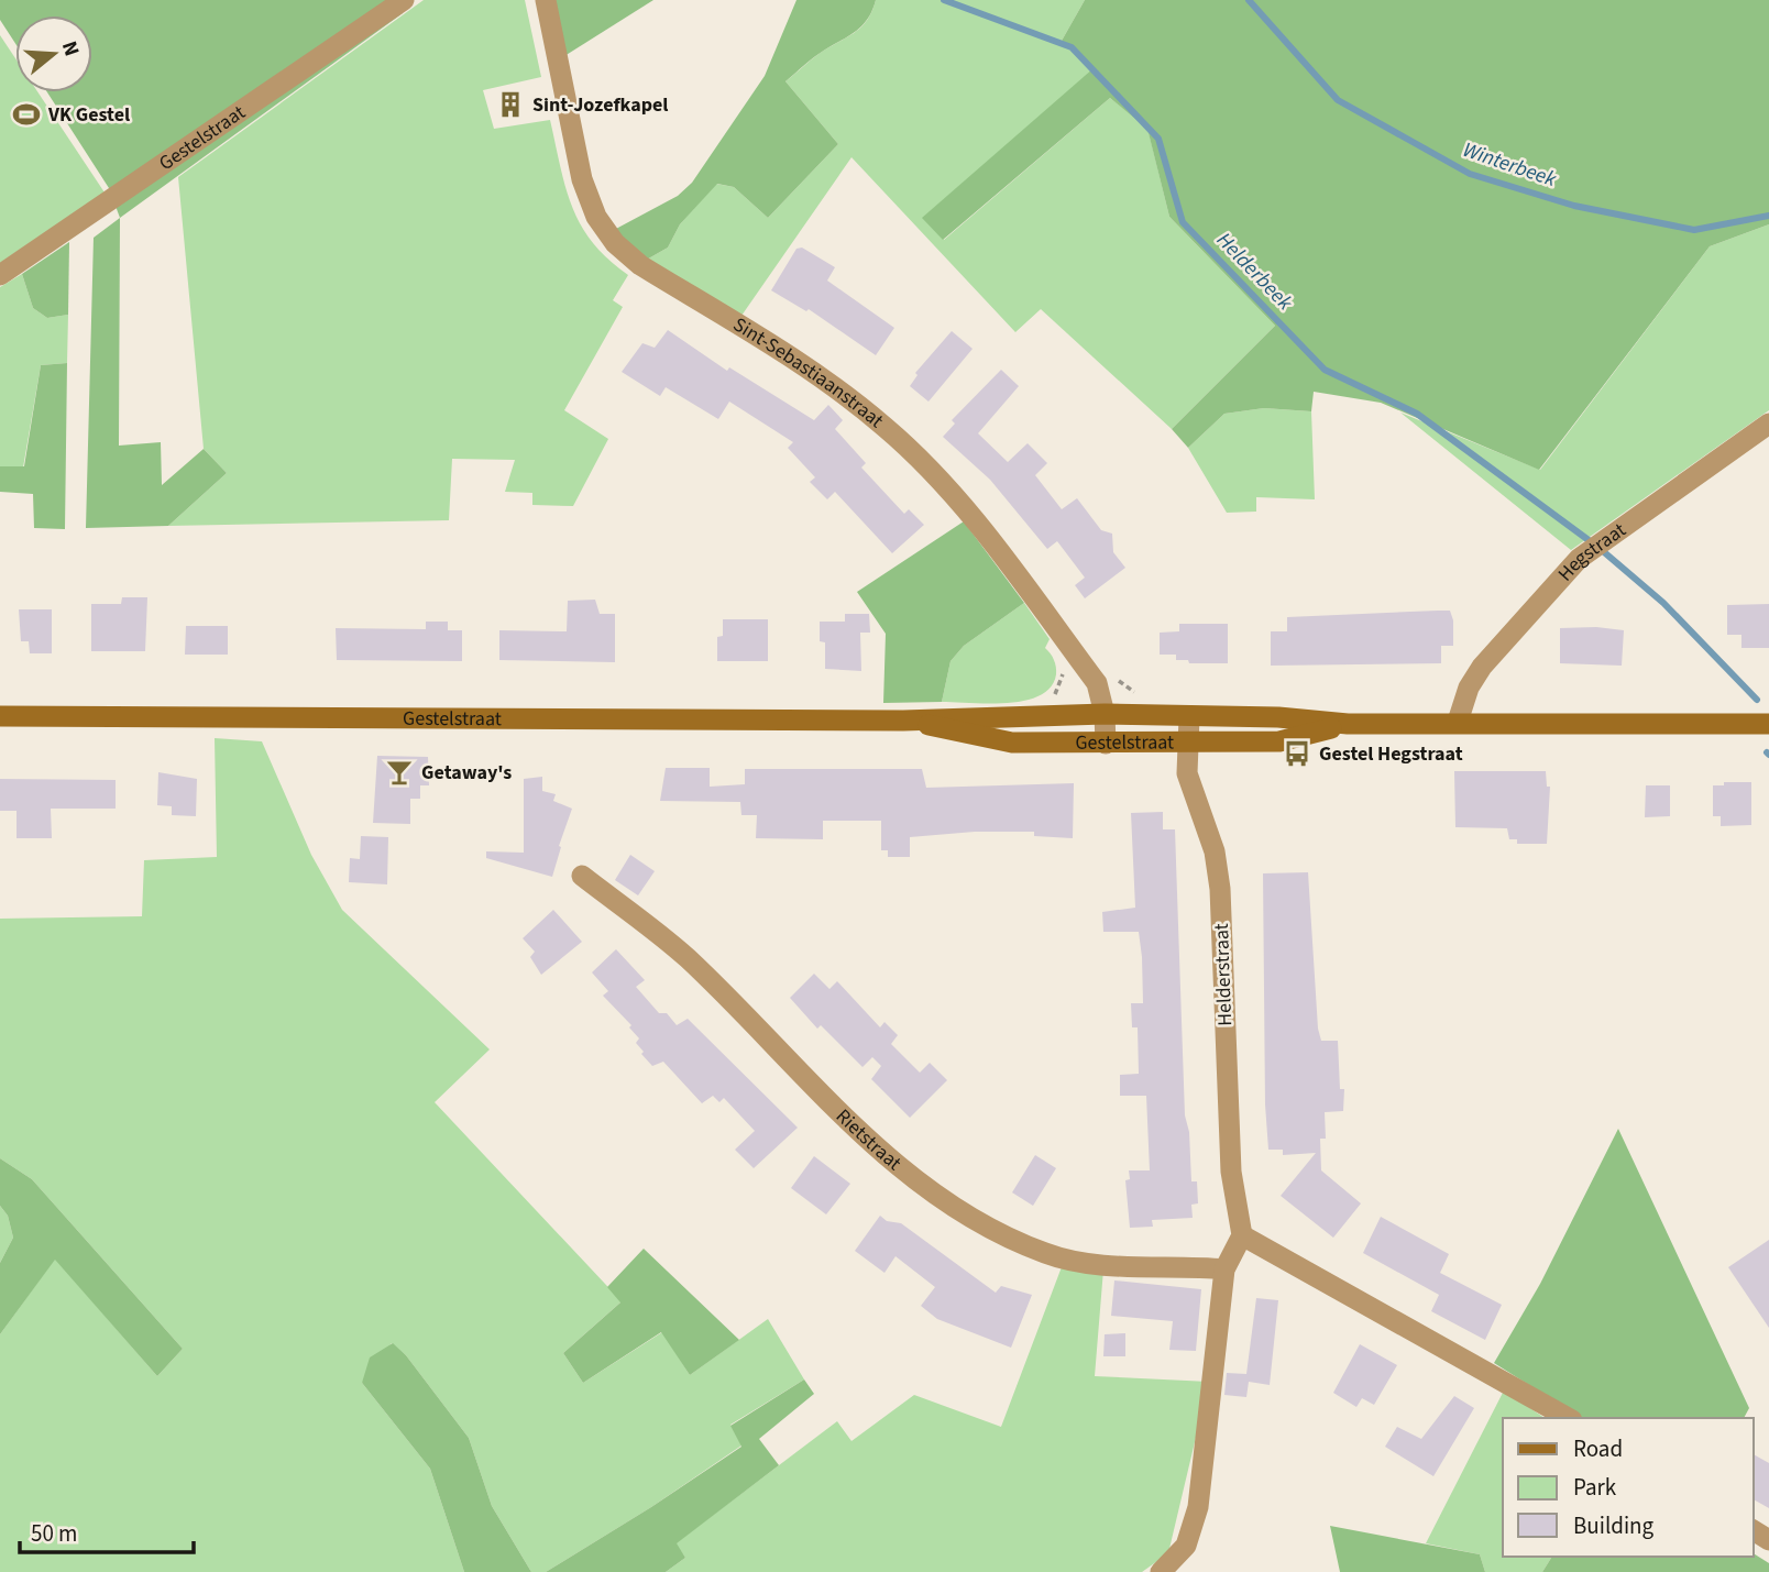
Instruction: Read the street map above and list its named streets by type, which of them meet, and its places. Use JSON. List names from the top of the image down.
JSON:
{
  "streets": {
    "main road": ["Gestelstraat"],
    "street": [
      "Sint-Sebastiaanstraat",
      "Hegstraat",
      "Helderstraat",
      "Rietstraat"
    ]
  },
  "crossings": [
    ["Gestelstraat", "Sint-Sebastiaanstraat"],
    ["Gestelstraat", "Hegstraat"],
    ["Gestelstraat", "Helderstraat"]
  ],
  "water": ["Winterbeek", "Helderbeek"],
  "places": {
    "building": ["Sint-Jozefkapel"],
    "sports": ["VK Gestel"],
    "bus stop": ["Gestel Hegstraat"],
    "bar": ["Getaway's"]
  },
  "legend": ["Road", "Park", "Building"],
  "scale_bar": "50 m",
  "north": "right"
}
